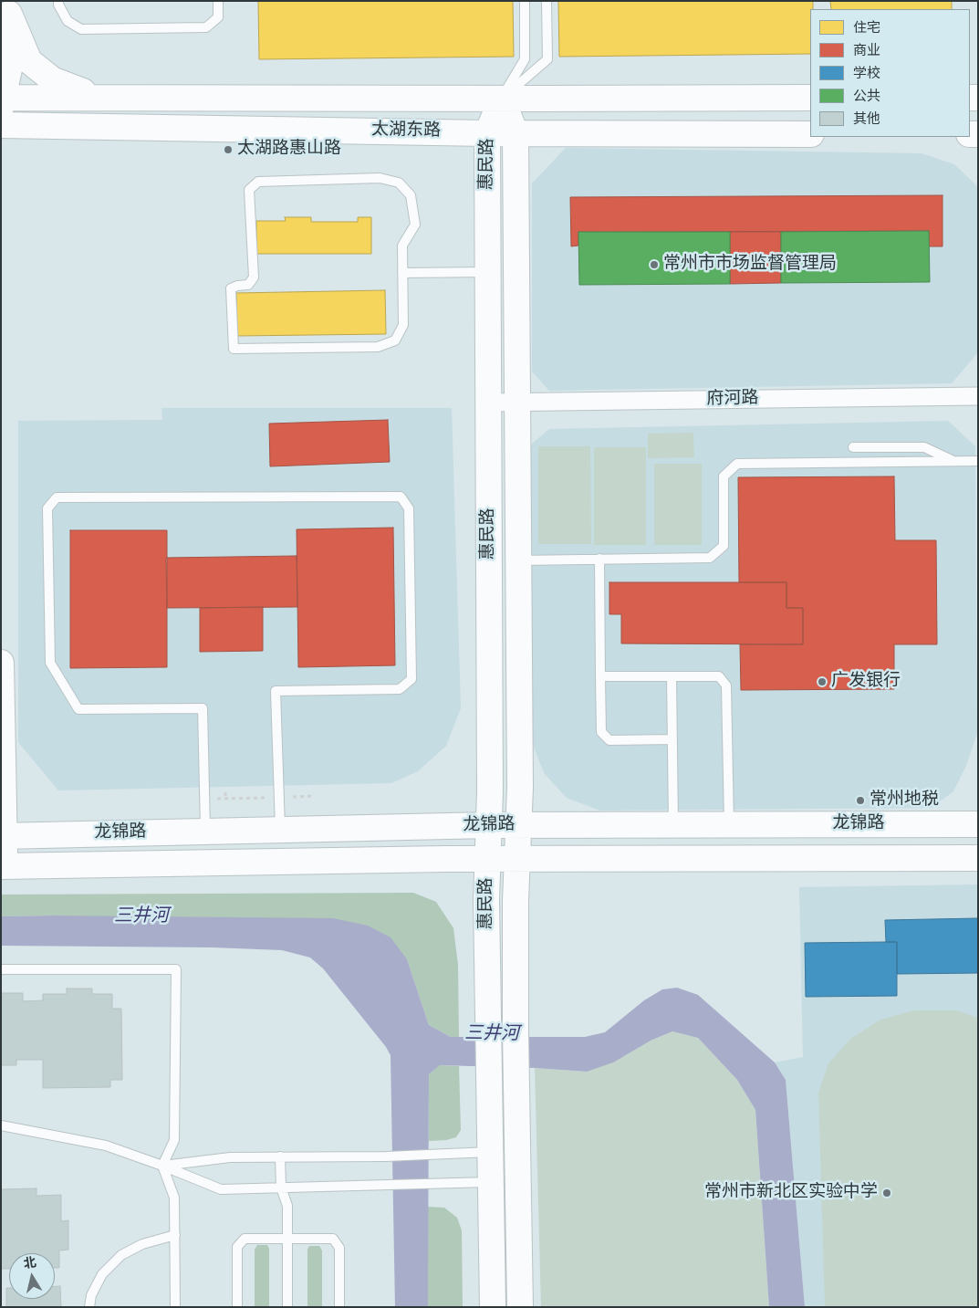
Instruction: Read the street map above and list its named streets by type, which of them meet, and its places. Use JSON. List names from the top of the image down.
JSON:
{
  "streets": {
    "main road": ["太湖东路", "惠民路", "龙锦路"],
    "street": ["府河路"]
  },
  "crossings": [
    ["太湖东路", "惠民路"],
    ["惠民路", "府河路"],
    ["惠民路", "龙锦路"]
  ],
  "water": ["三井河"],
  "places": [
    "太湖路惠山路",
    "常州市市场监督管理局",
    "广发银行",
    "常州地税",
    "常州市新北区实验中学"
  ],
  "legend": [
    "住宅",
    "商业",
    "学校",
    "公共",
    "其他"
  ],
  "north": "top"
}
